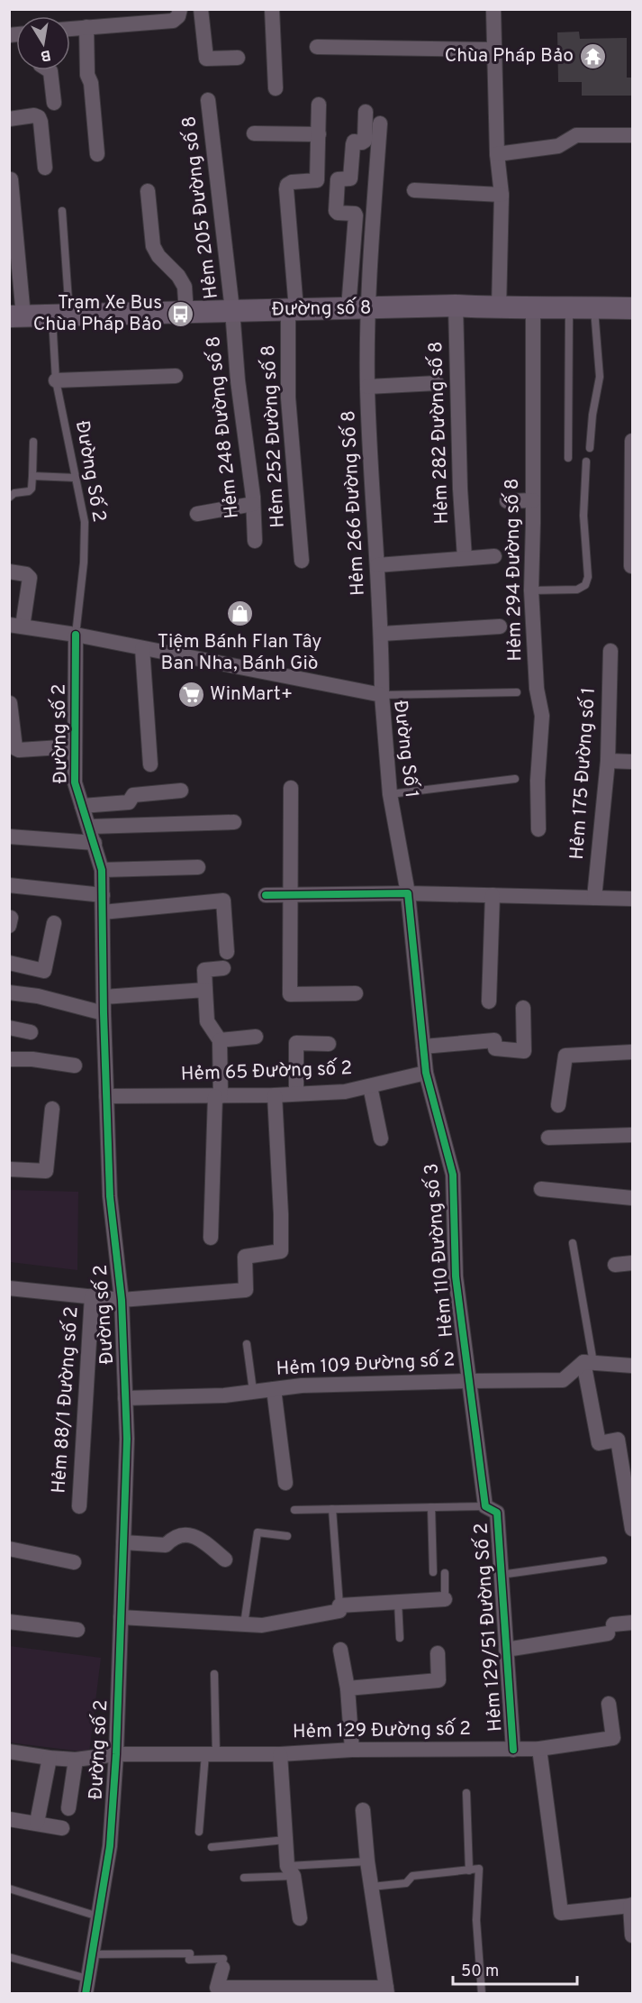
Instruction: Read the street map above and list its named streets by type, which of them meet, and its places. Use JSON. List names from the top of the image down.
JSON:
{
  "streets": {
    "street": [
      "Hẻm 205 Đường số 8",
      "Đường số 8",
      "Hẻm 248 Đường số 8",
      "Hẻm 282 Đường số 8",
      "Hẻm 252 Đường số 8",
      "Hẻm 266 Đường Số 8",
      "Hẻm 294 Đường số 8",
      "Đường số 2",
      "Đường Số 1",
      "Hẻm 175 Đường số 1",
      "Hẻm 65 Đường số 2",
      "Hẻm 110 Đường số 3",
      "Hẻm 109 Đường số 2",
      "Hẻm 88/1 Đường số 2",
      "Hẻm 129/51 Đường Số 2",
      "Hẻm 129 Đường số 2"
    ],
    "lane": ["Đường Số 2"]
  },
  "crossings": [
    ["Hẻm 205 Đường số 8", "Đường số 8"],
    ["Hẻm 205 Đường số 8", "Hẻm 248 Đường số 8"],
    ["Đường số 8", "Hẻm 248 Đường số 8"],
    ["Đường số 8", "Hẻm 282 Đường số 8"],
    ["Đường số 8", "Hẻm 252 Đường số 8"],
    ["Đường số 8", "Đường Số 2"],
    ["Đường số 8", "Hẻm 266 Đường Số 8"],
    ["Đường số 8", "Hẻm 294 Đường số 8"],
    ["Đường Số 2", "Đường số 2"],
    ["Đường Số 2", "Đường Số 1"],
    ["Hẻm 266 Đường Số 8", "Đường Số 1"],
    ["Đường số 2", "Đường Số 1"],
    ["Đường số 2", "Hẻm 65 Đường số 2"],
    ["Đường số 2", "Hẻm 109 Đường số 2"],
    ["Đường số 2", "Hẻm 129 Đường số 2"],
    ["Đường Số 1", "Hẻm 110 Đường số 3"],
    ["Hẻm 65 Đường số 2", "Hẻm 110 Đường số 3"],
    ["Hẻm 110 Đường số 3", "Hẻm 109 Đường số 2"],
    ["Hẻm 110 Đường số 3", "Hẻm 129/51 Đường Số 2"],
    ["Hẻm 109 Đường số 2", "Hẻm 129/51 Đường Số 2"],
    ["Hẻm 129/51 Đường Số 2", "Hẻm 129 Đường số 2"]
  ],
  "places": {
    "temple": ["Chùa Pháp Bảo"],
    "bus stop": ["Trạm Xe Bus Chùa Pháp Bảo"],
    "shop": ["Tiệm Bánh Flan Tây Ban Nha, Bánh Giò"],
    "supermarket": ["WinMart+"]
  },
  "scale_bar": "50 m",
  "north": "bottom"
}
